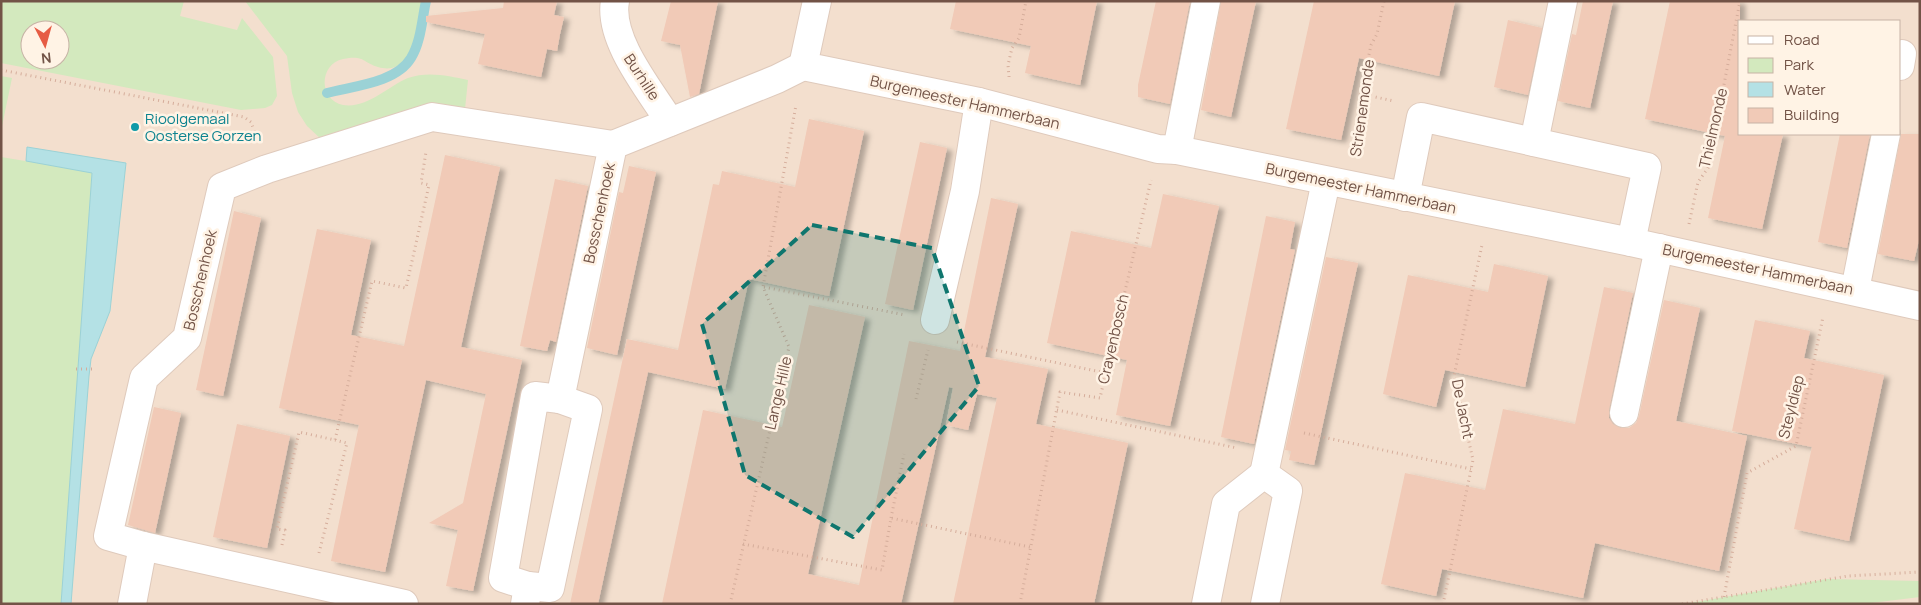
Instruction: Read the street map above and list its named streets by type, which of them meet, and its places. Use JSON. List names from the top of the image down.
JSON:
{
  "streets": {
    "street": ["Burhille", "Burgemeester Hammerbaan", "Bosschenhoek"],
    "path": [
      "Strienemonde",
      "Thielmonde",
      "Crayenbosch",
      "Lange Hille",
      "Steyldiep",
      "De Jacht"
    ]
  },
  "crossings": [
    ["Burhille", "Bosschenhoek"],
    ["Burgemeester Hammerbaan", "Strienemonde"],
    ["Burgemeester Hammerbaan", "Thielmonde"],
    ["Burgemeester Hammerbaan", "Crayenbosch"],
    ["Burgemeester Hammerbaan", "Steyldiep"],
    ["Burgemeester Hammerbaan", "De Jacht"]
  ],
  "places": ["Rioolgemaal Oosterse Gorzen"],
  "legend": [
    "Road",
    "Park",
    "Water",
    "Building"
  ],
  "north": "bottom"
}
